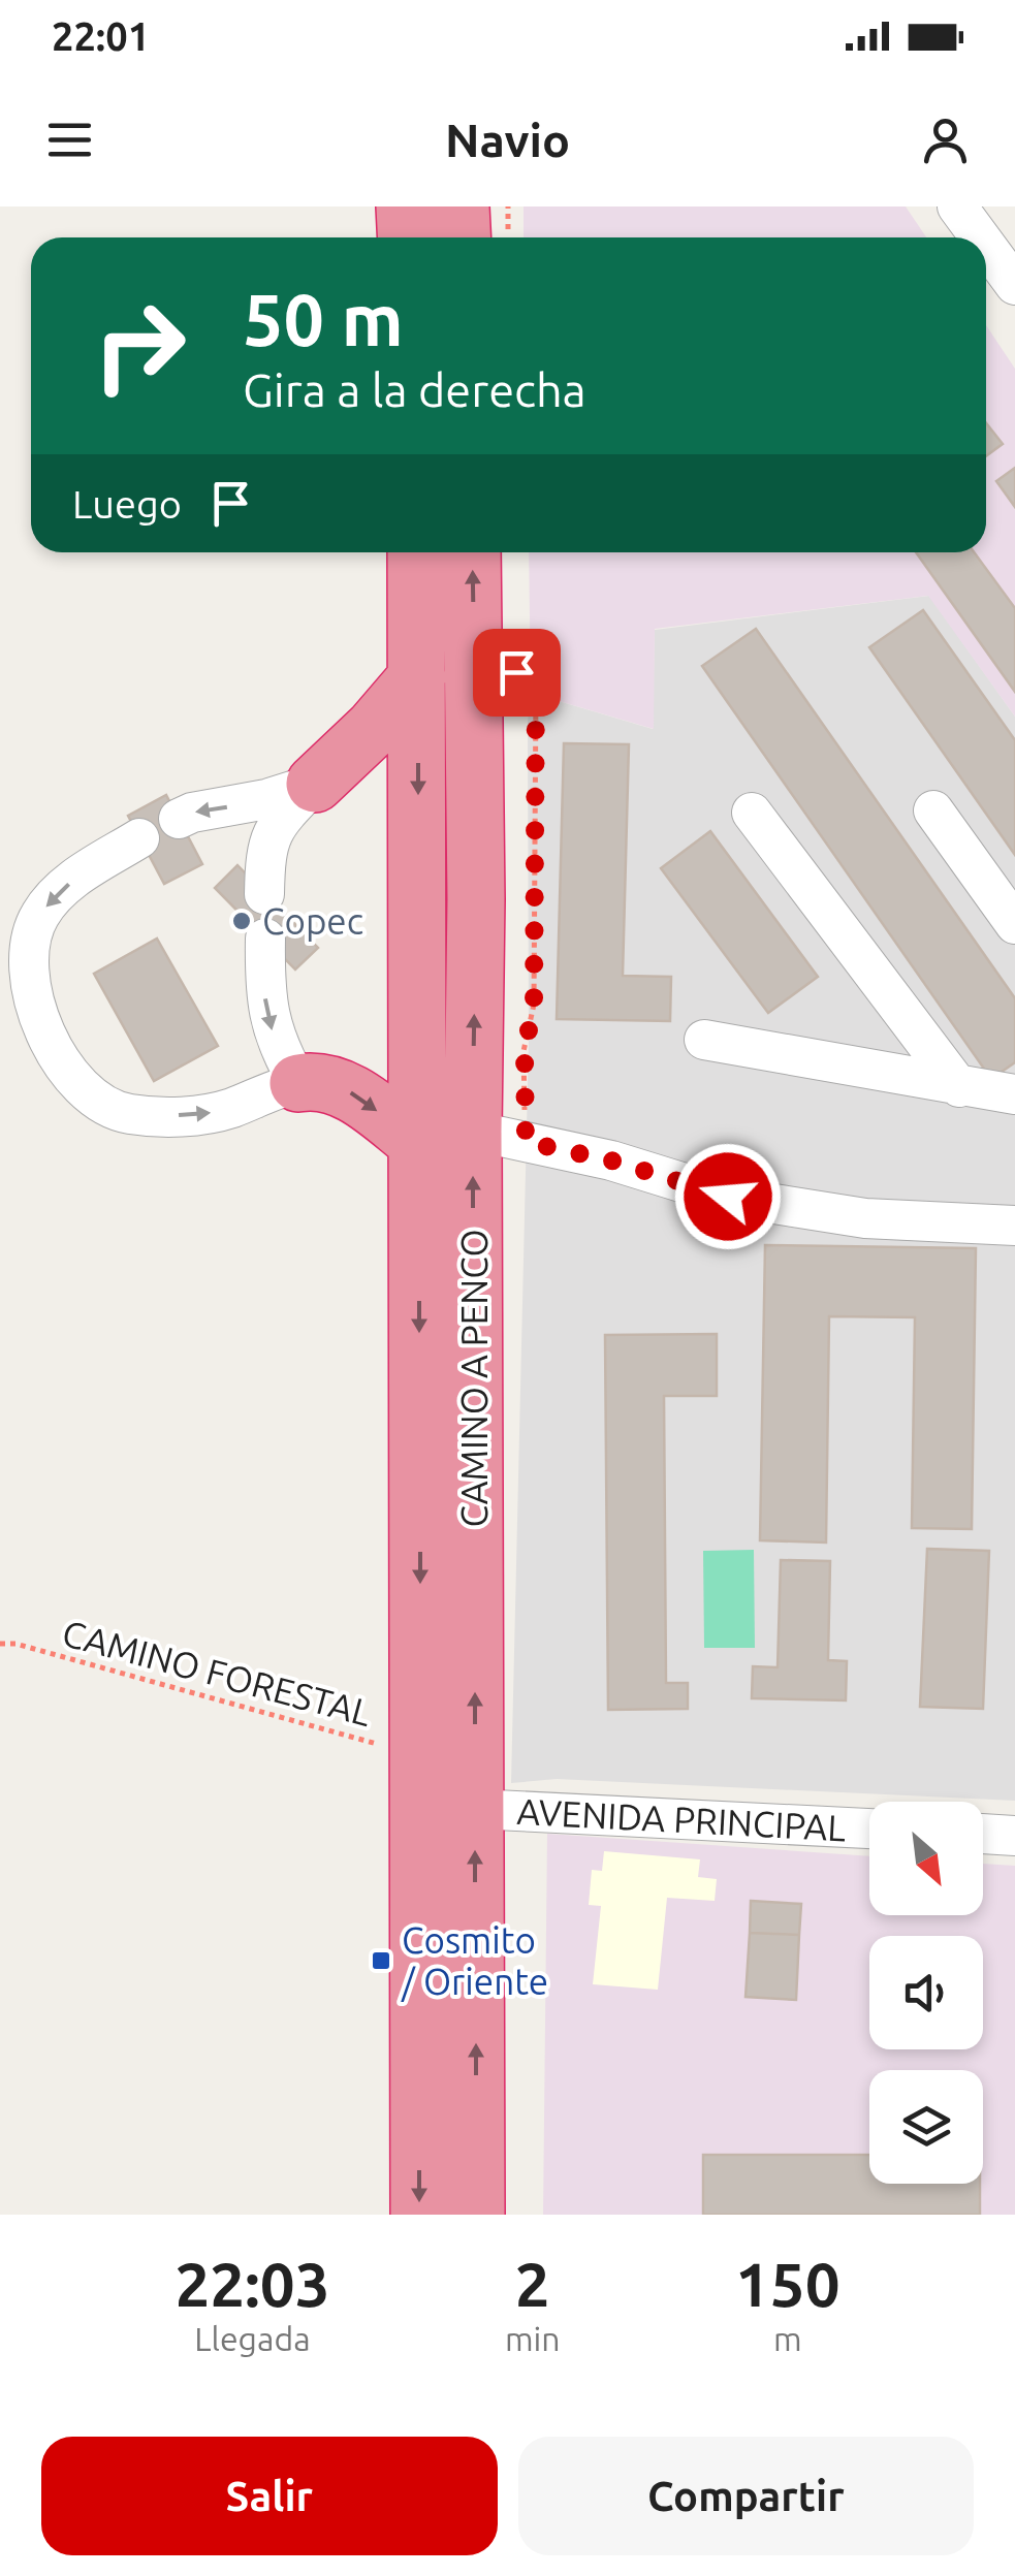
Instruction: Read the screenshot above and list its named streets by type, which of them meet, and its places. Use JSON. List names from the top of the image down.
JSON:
{
  "streets": {
    "highway": ["CAMINO A PENCO"],
    "street": ["AVENIDA PRINCIPAL"],
    "path": ["CAMINO FORESTAL"]
  },
  "crossings": [
    ["CAMINO A PENCO", "CAMINO FORESTAL"],
    ["CAMINO A PENCO", "AVENIDA PRINCIPAL"]
  ],
  "places": {
    "other": ["Copec"],
    "transit": ["Cosmito / Oriente"]
  },
  "north": "bottom right",
  "page": {
    "status": "22:01",
    "header": "Navio",
    "turn": ["50 m", "Gira a la derecha"],
    "then": "Luego",
    "eta": [
      "22:03",
      "Llegada",
      "2",
      "min",
      "150",
      "m"
    ],
    "buttons": ["Salir", "Compartir"]
  }
}
